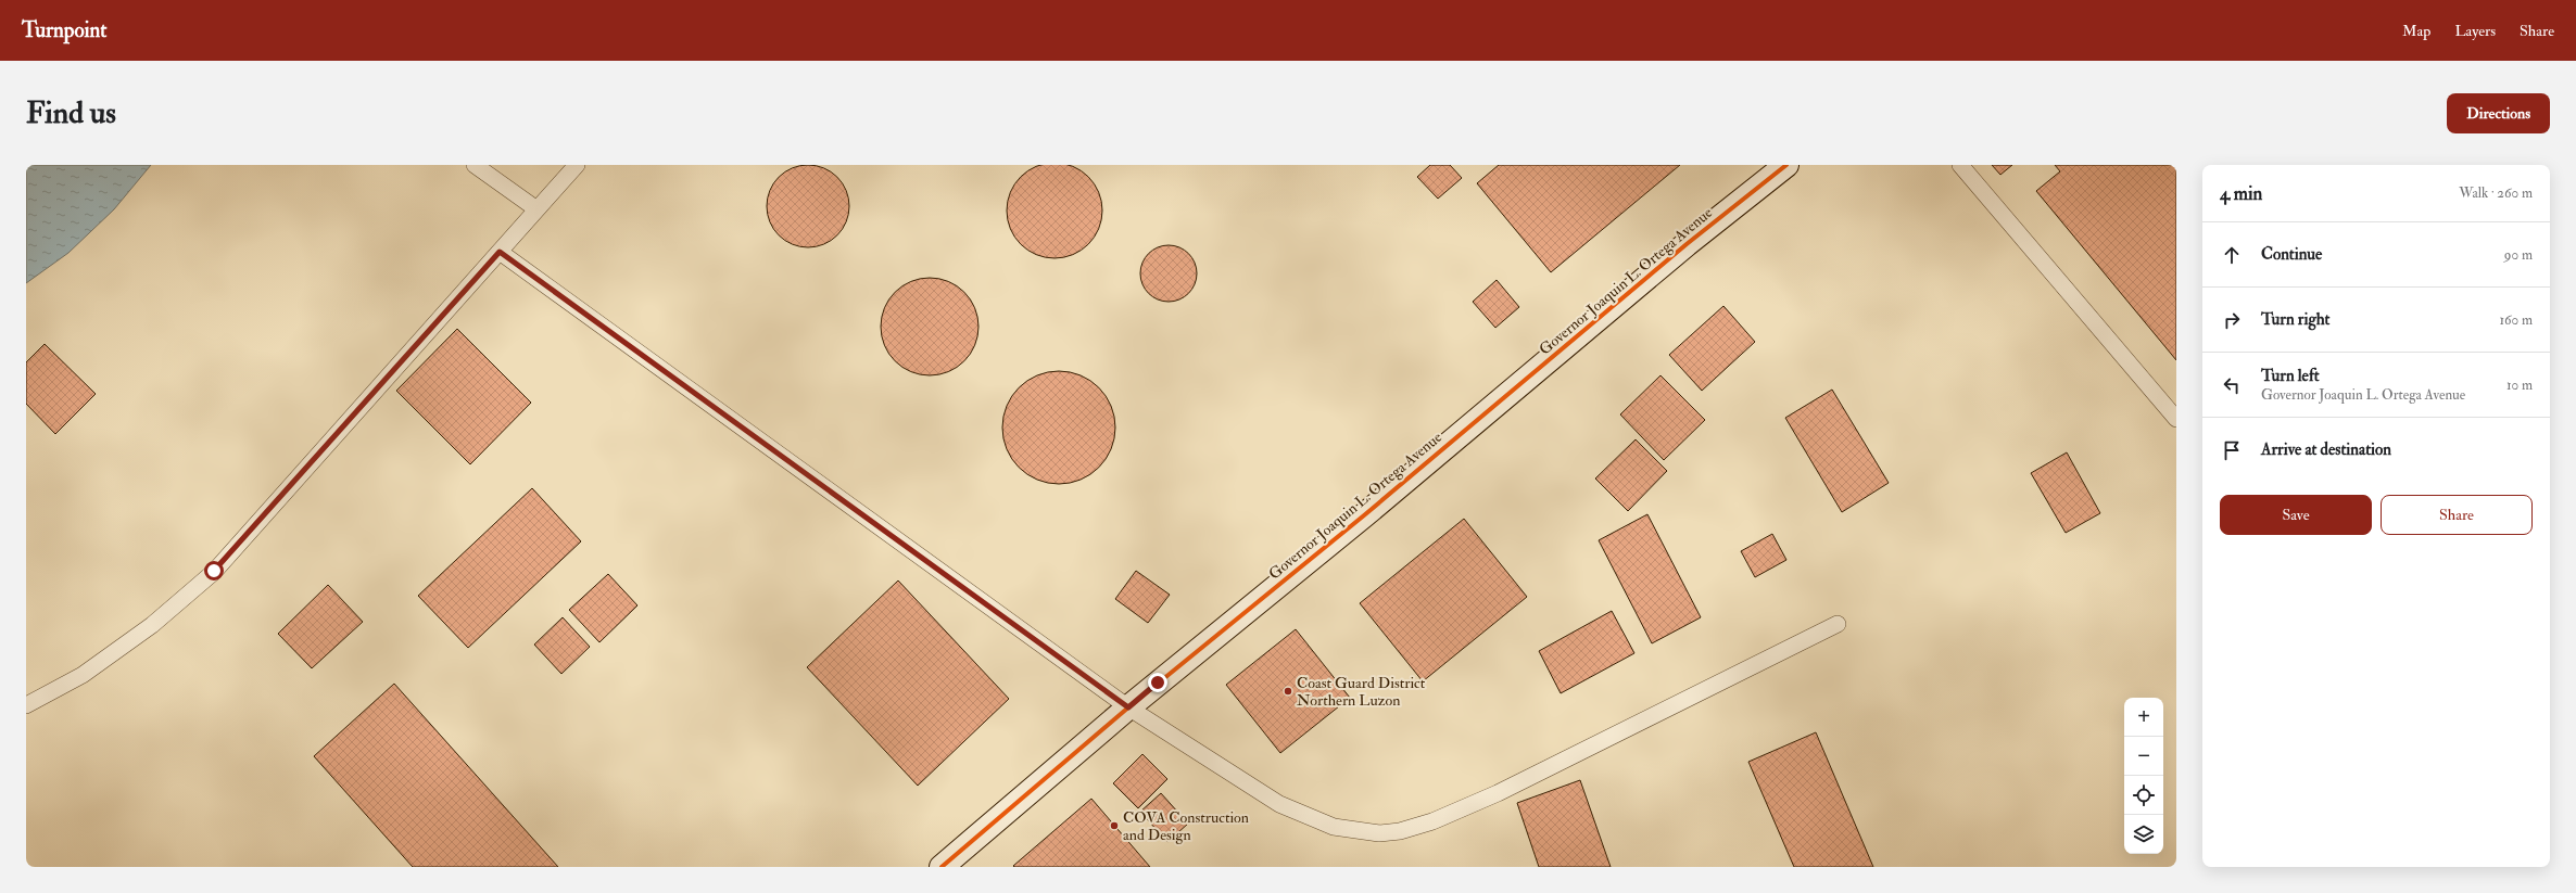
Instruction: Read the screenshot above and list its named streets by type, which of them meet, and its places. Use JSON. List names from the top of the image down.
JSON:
{
  "streets": {
    "street": ["Governor Joaquin L. Ortega Avenue"]
  },
  "places": ["Coast Guard District Northern Luzon", "COVA Construction and Design"],
  "page": {
    "header": "Turnpoint",
    "nav": ["Map", "Layers", "Share"],
    "buttons": [
      "Directions",
      ["Save", "Share"]
    ],
    "title": "Find us",
    "heading": ["4 min", "Walk · 260 m"],
    "list": [
      ["Continue", "90 m"],
      ["Turn right", "160 m"],
      ["Turn left", "Governor Joaquin L. Ortega Avenue", "10 m"],
      "Arrive at destination"
    ],
    "map_buttons": ["+", "−"]
  }
}
